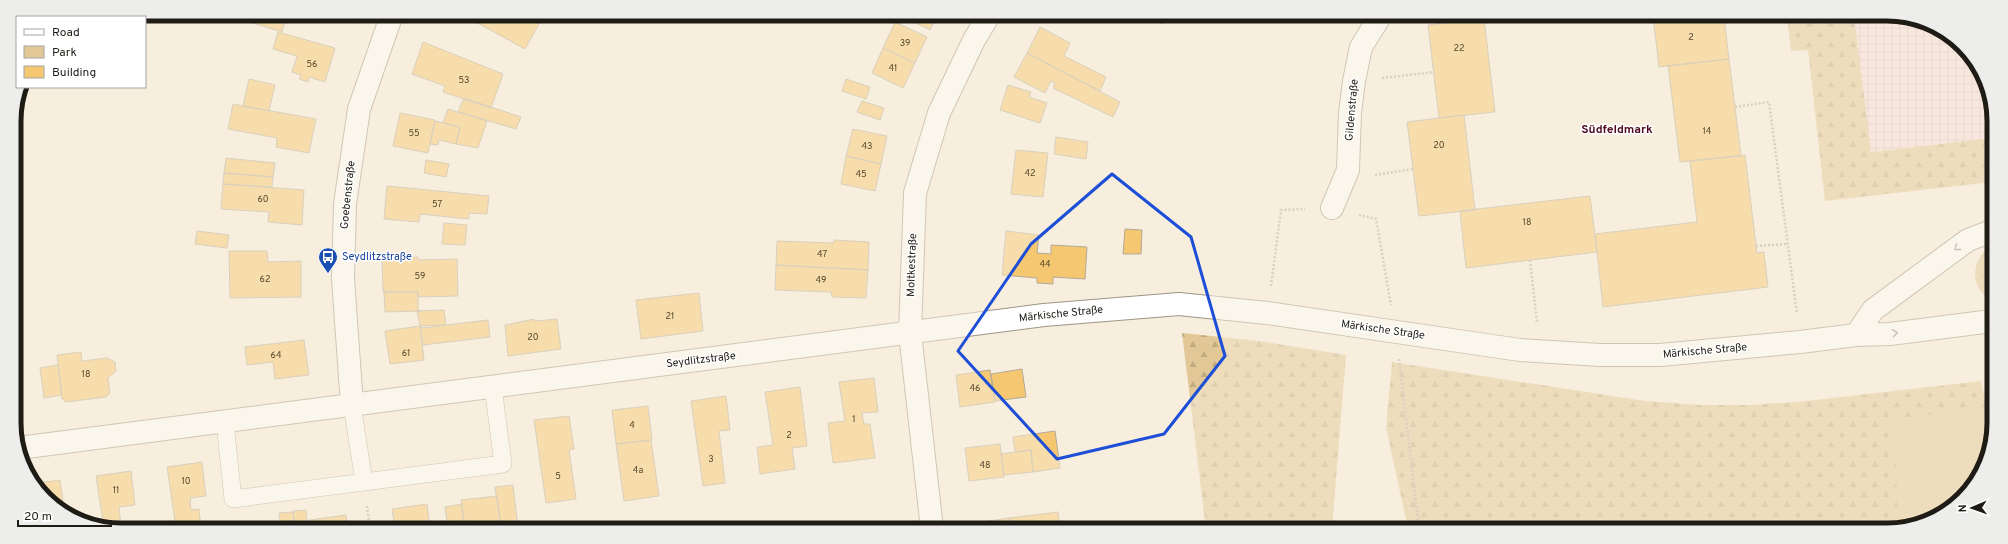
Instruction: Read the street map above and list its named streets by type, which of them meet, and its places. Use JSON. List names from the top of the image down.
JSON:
{
  "streets": {
    "street": [
      "Gildenstraße",
      "Goebenstraße",
      "Moltkestraße",
      "Märkische Straße",
      "Seydlitzstraße"
    ]
  },
  "crossings": [
    ["Goebenstraße", "Seydlitzstraße"],
    ["Moltkestraße", "Märkische Straße"],
    ["Moltkestraße", "Seydlitzstraße"],
    ["Märkische Straße", "Seydlitzstraße"]
  ],
  "districts": ["Südfeldmark"],
  "places": {
    "bus stop": ["Seydlitzstraße"]
  },
  "house_numbers": [
    "2",
    "39",
    "22",
    "56",
    "41",
    "53",
    "14",
    "55",
    "20",
    "43",
    "42",
    "45",
    "60",
    "57",
    "18",
    "47",
    "44",
    "59",
    "62",
    "49",
    "21",
    "20",
    "61",
    "64",
    "18",
    "46",
    "1",
    "4",
    "2",
    "3",
    "48",
    "4a",
    "5",
    "10",
    "11"
  ],
  "legend": ["Road", "Park", "Building"],
  "scale_bar": "20 m",
  "north": "left"
}
